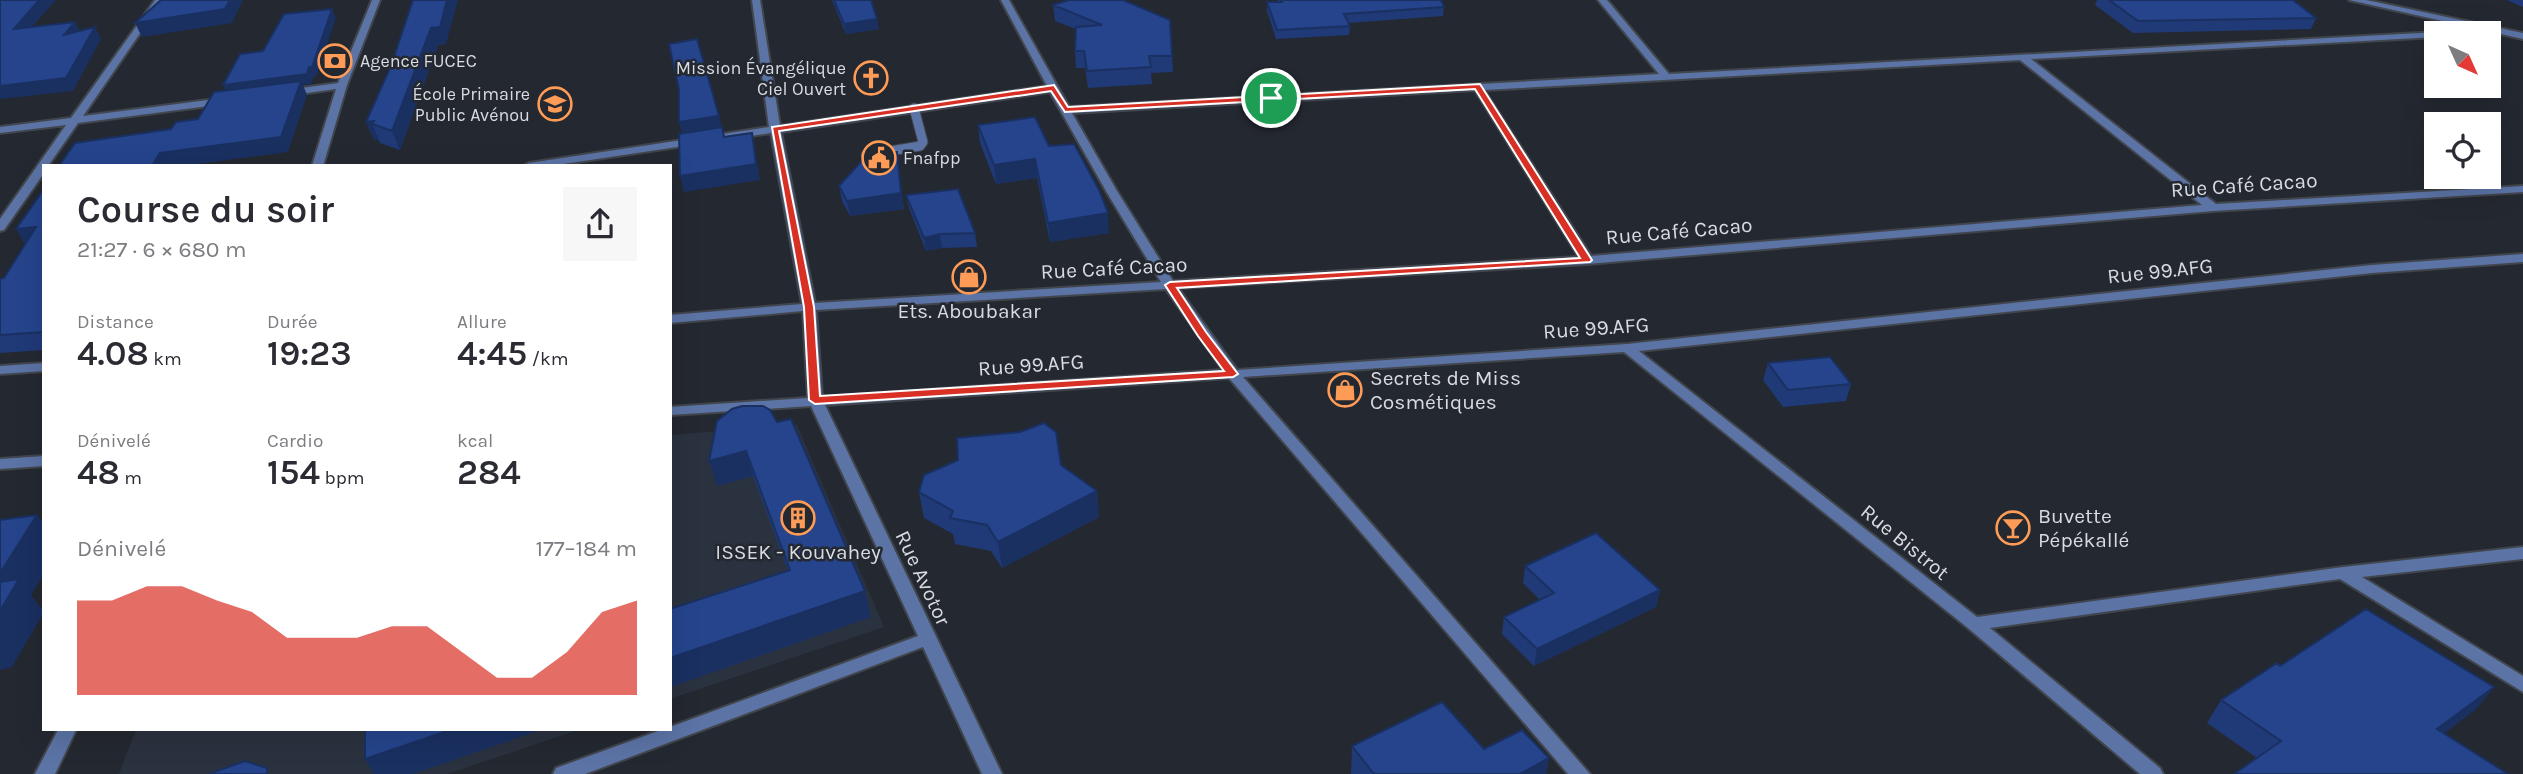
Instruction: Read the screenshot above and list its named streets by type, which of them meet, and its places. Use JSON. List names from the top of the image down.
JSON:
{
  "streets": {
    "street": [
      "Rue Café Cacao",
      "Rue 99.AFG",
      "Rue Bistrot",
      "Rue Avotor"
    ]
  },
  "crossings": [
    ["Rue 99.AFG", "Rue Bistrot"],
    ["Rue 99.AFG", "Rue Avotor"]
  ],
  "places": {
    "bank": ["Agence FUCEC"],
    "church": ["Mission Évangélique Ciel Ouvert"],
    "school or university": ["École Primaire Public Avénou"],
    "public building": ["Fnafpp"],
    "shop": ["Ets. Aboubakar", "Secrets de Miss Cosmétiques"],
    "building": ["ISSEK - Kouvahey"],
    "bar": ["Buvette Pépékallé"]
  },
  "north": "bottom right",
  "page": {
    "heading": ["Course du soir", "21:27 · 6 × 680 m"],
    "stats": [
      ["Distance", "4.08 km"],
      ["Durée", "19:23"],
      ["Allure", "4:45 /km"],
      ["Dénivelé", "48 m"],
      ["Cardio", "154 bpm"],
      ["kcal", "284"]
    ],
    "chart": ["Dénivelé", "177–184 m"]
  }
}
